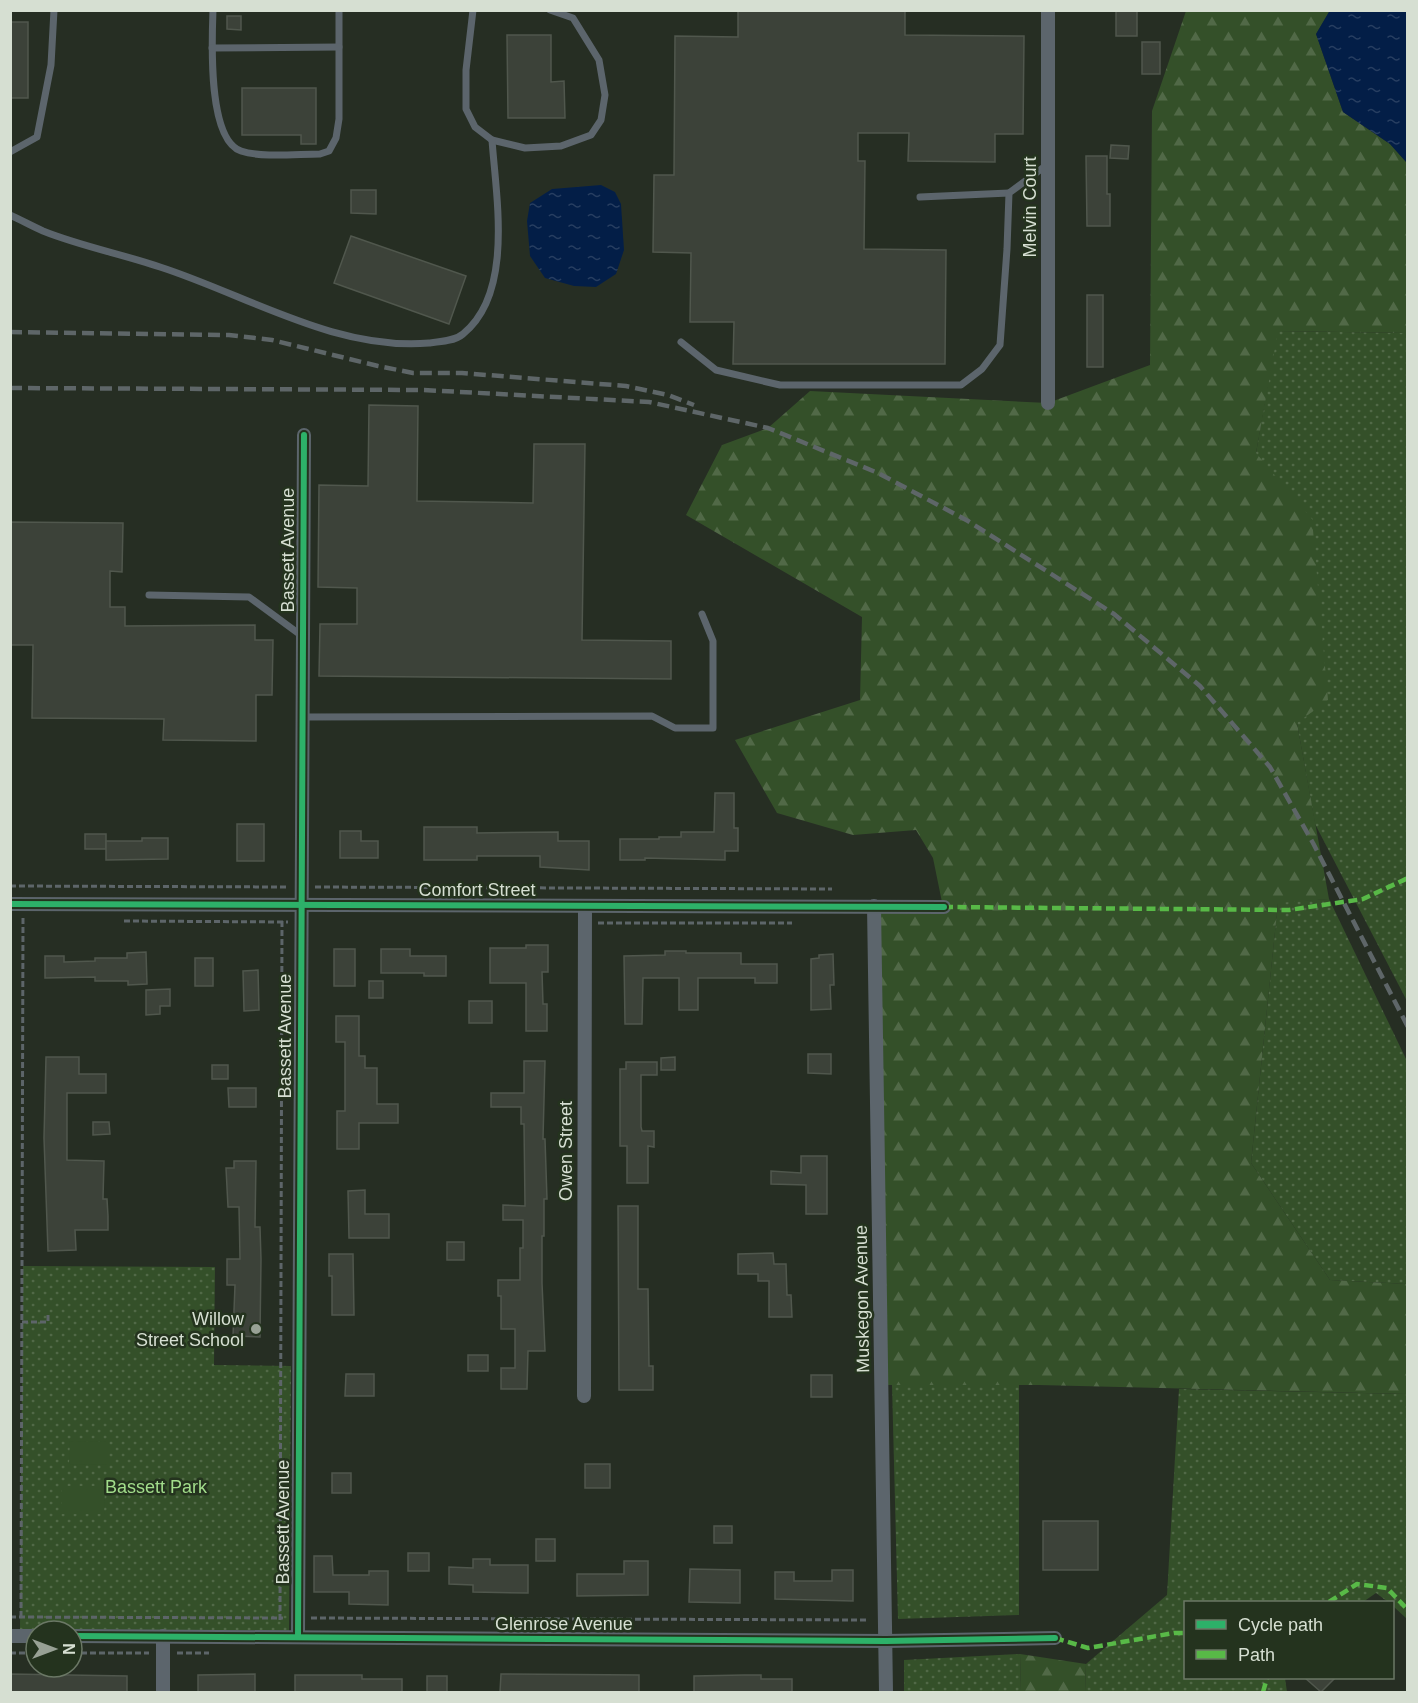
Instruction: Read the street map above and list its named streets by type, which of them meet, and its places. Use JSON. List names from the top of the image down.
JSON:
{
  "streets": {
    "street": [
      "Melvin Court",
      "Bassett Avenue",
      "Comfort Street",
      "Owen Street",
      "Muskegon Avenue",
      "Glenrose Avenue"
    ]
  },
  "crossings": [
    ["Bassett Avenue", "Comfort Street"],
    ["Bassett Avenue", "Glenrose Avenue"],
    ["Comfort Street", "Owen Street"],
    ["Comfort Street", "Muskegon Avenue"],
    ["Muskegon Avenue", "Glenrose Avenue"]
  ],
  "parks": ["Bassett Park"],
  "places": ["Willow Street School"],
  "legend": ["Cycle path", "Path"],
  "north": "right"
}
